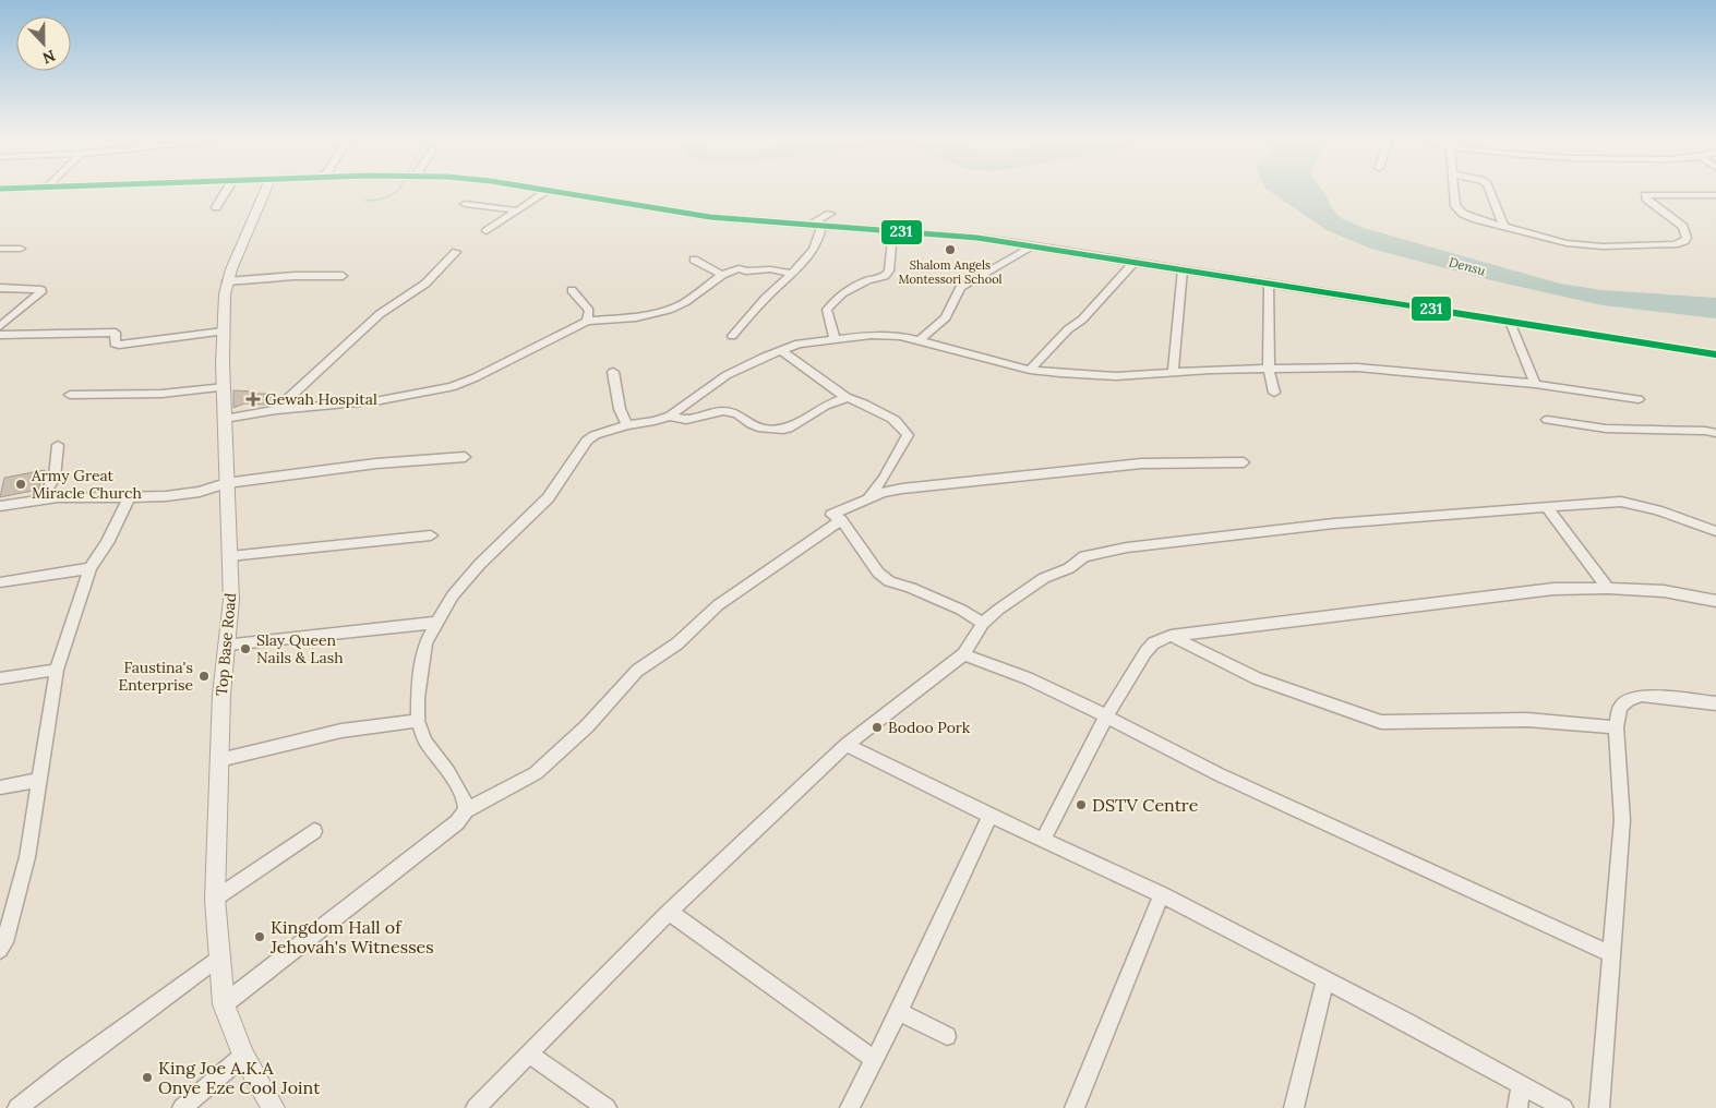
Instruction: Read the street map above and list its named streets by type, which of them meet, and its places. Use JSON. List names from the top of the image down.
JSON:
{
  "streets": {
    "street": ["Top Base Road"]
  },
  "water": ["Densu"],
  "places": {
    "other": [
      "Shalom Angels Montessori School",
      "Army Great Miracle Church",
      "Slay Queen Nails & Lash",
      "Faustina's Enterprise",
      "Bodoo Pork",
      "DSTV Centre",
      "Kingdom Hall of Jehovah's Witnesses",
      "King Joe A.K.A Onye Eze Cool Joint"
    ],
    "health": ["Gewah Hospital"]
  },
  "lines": ["transit line 231"],
  "north": "bottom"
}
